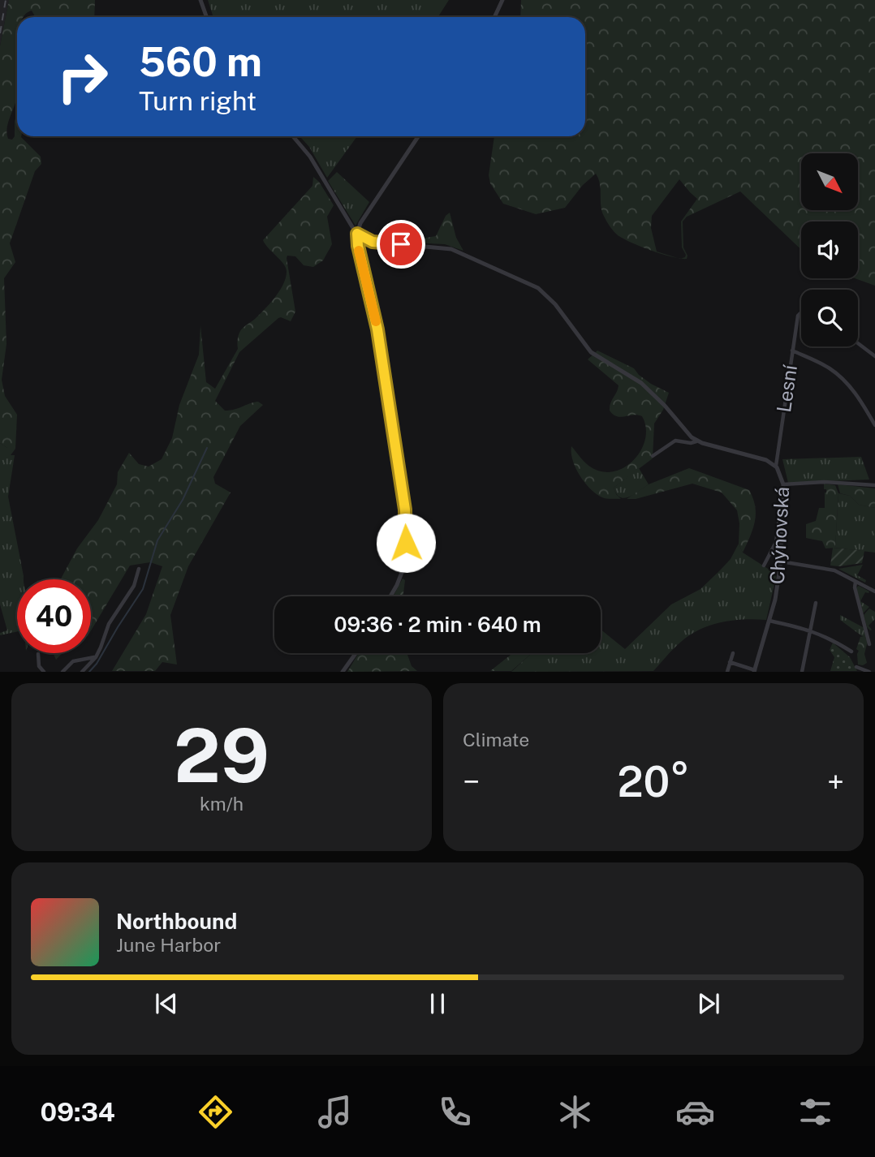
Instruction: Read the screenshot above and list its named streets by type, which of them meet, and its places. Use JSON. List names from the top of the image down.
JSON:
{
  "streets": {
    "street": ["Lesní", "Chýnovská"]
  },
  "crossings": [
    ["Lesní", "Chýnovská"]
  ],
  "north": "bottom right",
  "page": {
    "turn": ["560 m", "Turn right"],
    "limit": "40",
    "trip": "09:36 · 2 min · 640 m",
    "tile": [
      ["29", "km/h"],
      "Climate"
    ],
    "heat": ["−", "20°", "+"],
    "song": ["Northbound", "June Harbor"],
    "tabs": "09:34"
  }
}
